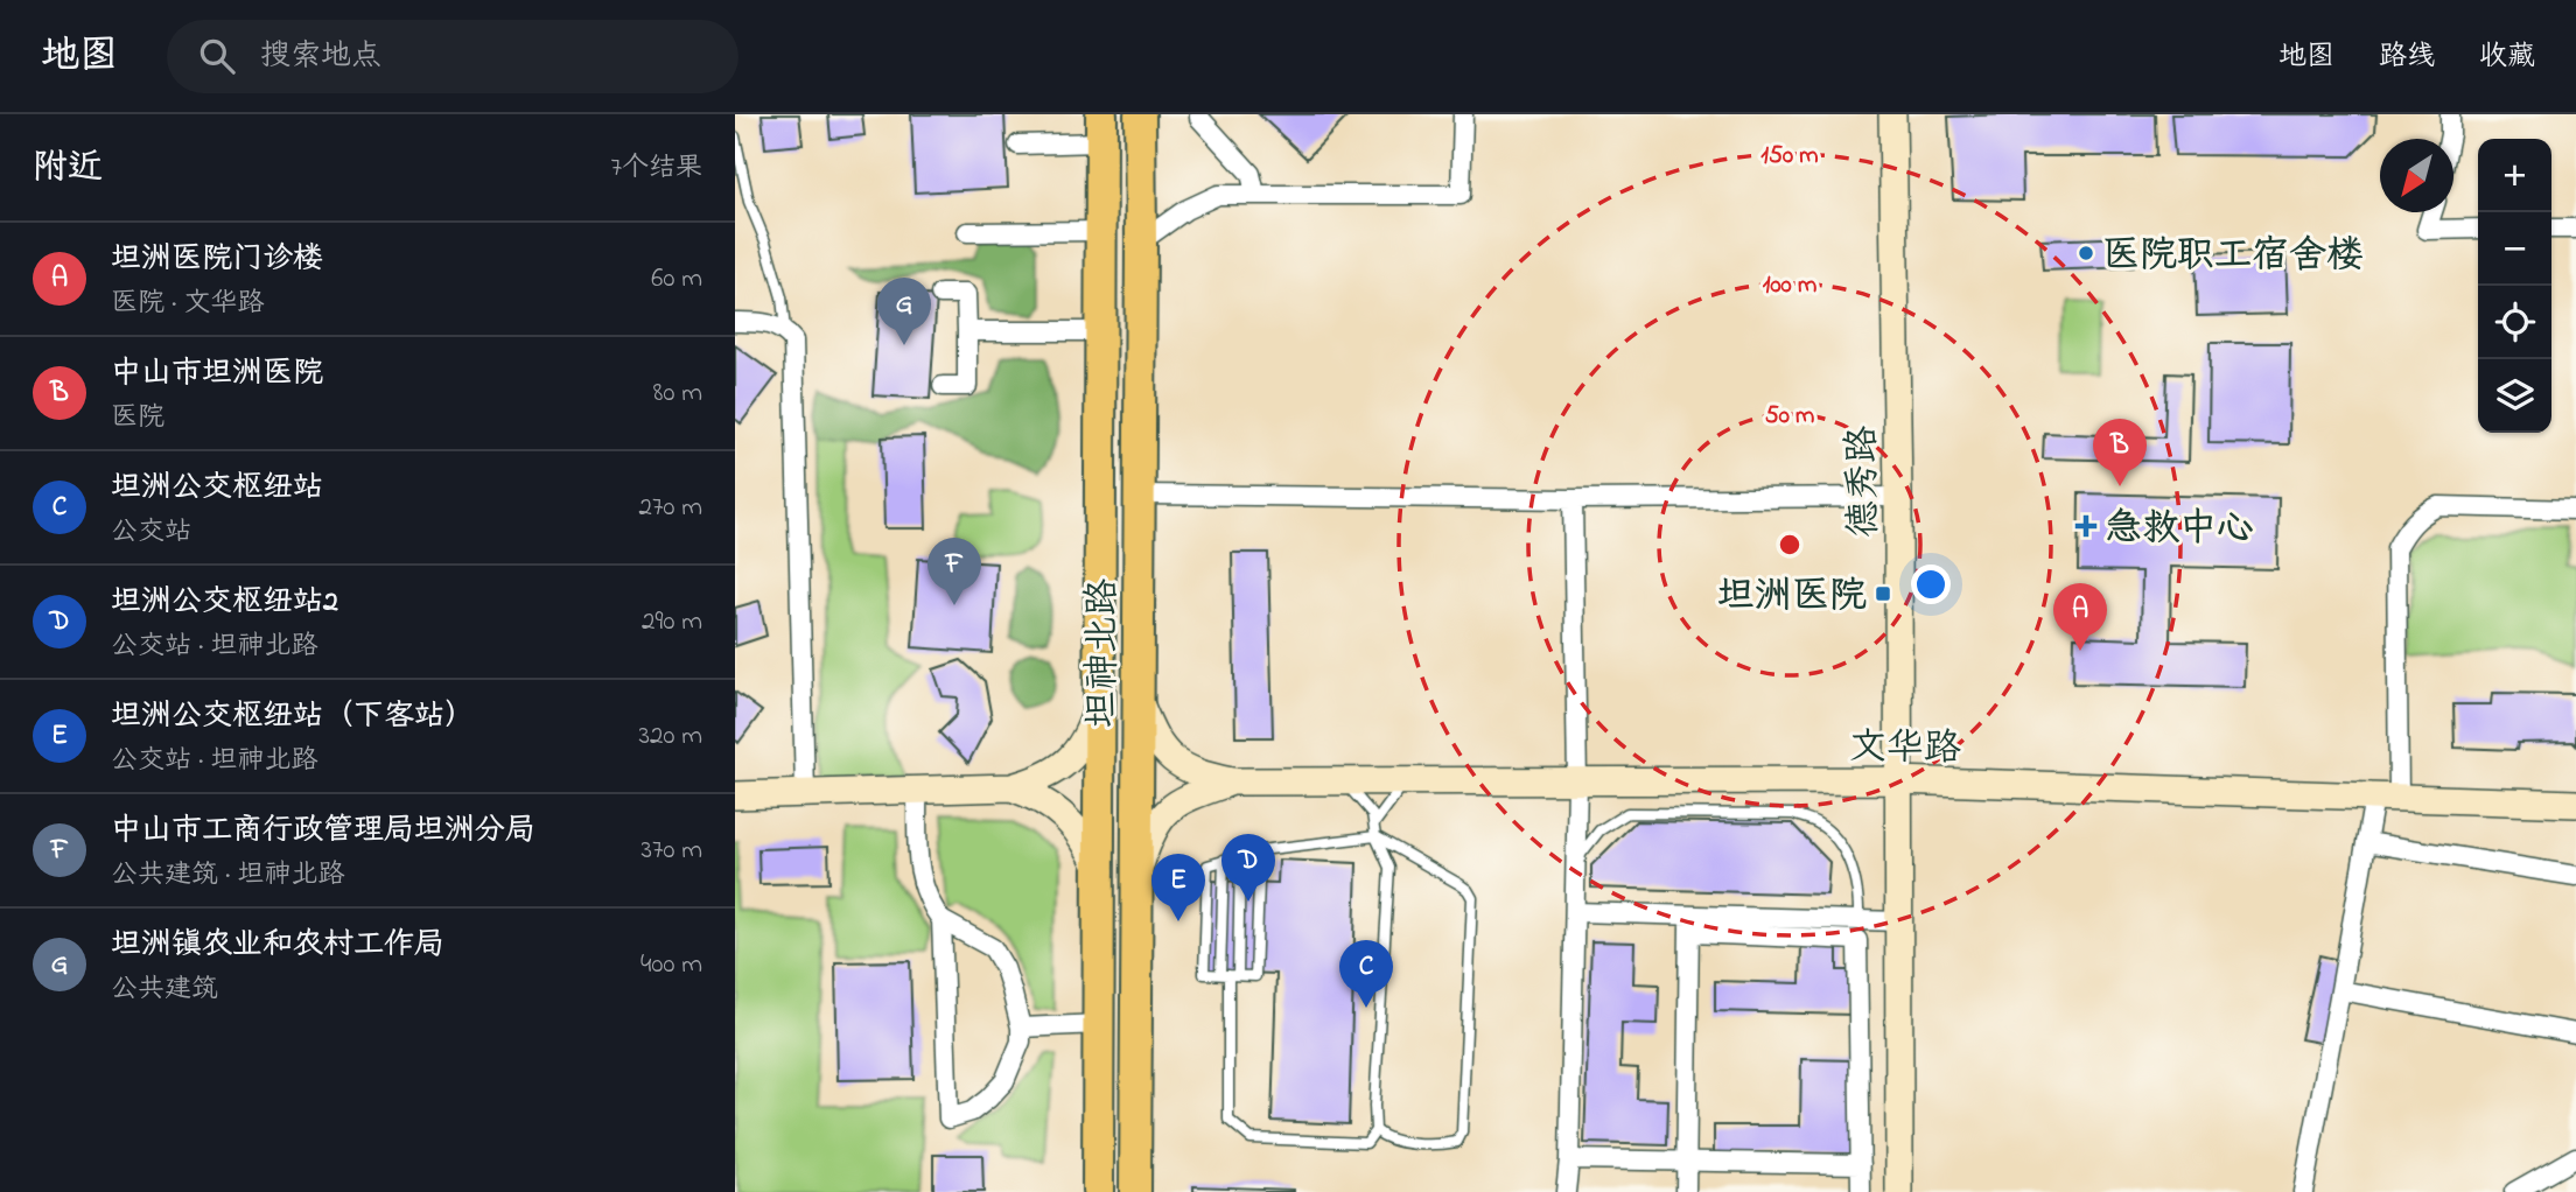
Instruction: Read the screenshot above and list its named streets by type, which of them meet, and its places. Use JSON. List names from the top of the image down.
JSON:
{
  "streets": {
    "main road": ["坦神北路"],
    "street": ["德秀路", "文华路"]
  },
  "crossings": [
    ["德秀路", "文华路"]
  ],
  "places": {
    "other": ["医院职工宿舍楼"],
    "health": ["急救中心"],
    "transit": ["坦洲医院"]
  },
  "north": "bottom left",
  "page": {
    "header": "地图",
    "search": "搜索地点",
    "nav": ["地图", "路线", "收藏"],
    "heading": ["附近", "7个结果"],
    "map_buttons": ["+", "−"],
    "list": [
      {
        "mark": "A",
        "name": "坦洲医院门诊楼",
        "note": "医院 · 文华路",
        "value": "60 m"
      },
      {
        "mark": "B",
        "name": "中山市坦洲医院",
        "note": "医院",
        "value": "80 m"
      },
      {
        "mark": "C",
        "name": "坦洲公交枢纽站",
        "note": "公交站",
        "value": "270 m"
      },
      {
        "mark": "D",
        "name": "坦洲公交枢纽站2",
        "note": "公交站 · 坦神北路",
        "value": "290 m"
      },
      {
        "mark": "E",
        "name": "坦洲公交枢纽站（下客站）",
        "note": "公交站 · 坦神北路",
        "value": "320 m"
      },
      {
        "mark": "F",
        "name": "中山市工商行政管理局坦洲分局",
        "note": "公共建筑 · 坦神北路",
        "value": "370 m"
      },
      {
        "mark": "G",
        "name": "坦洲镇农业和农村工作局",
        "note": "公共建筑",
        "value": "400 m"
      }
    ],
    "pins": [
      "G",
      "B",
      "F",
      "A",
      "D",
      "E",
      "C"
    ]
  },
  "rings": ["150 m", "100 m", "50 m"]
}
